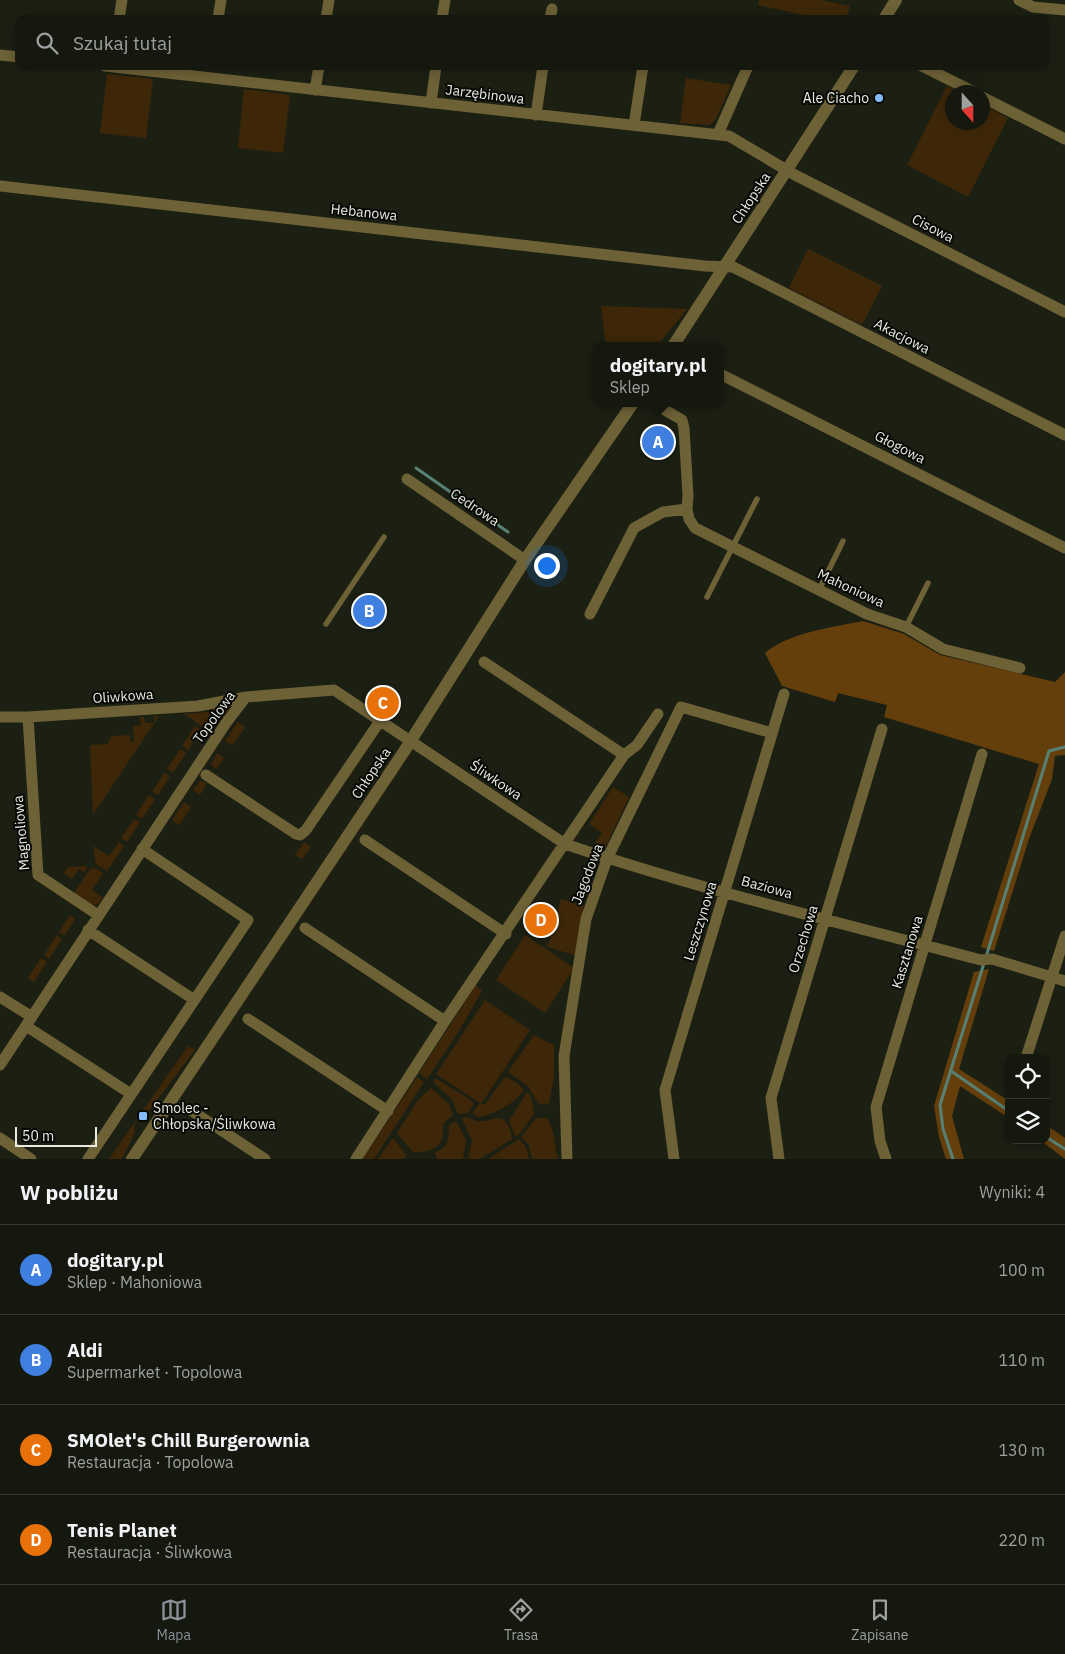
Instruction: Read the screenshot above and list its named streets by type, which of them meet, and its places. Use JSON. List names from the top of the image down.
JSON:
{
  "streets": {
    "street": [
      "Jarzębinowa",
      "Chłopska",
      "Hebanowa",
      "Cisowa",
      "Akacjowa",
      "Głogowa",
      "Cedrowa",
      "Mahoniowa",
      "Oliwkowa",
      "Topolowa",
      "Śliwkowa",
      "Magnoliowa",
      "Jagodowa",
      "Baziowa",
      "Leszczynowa",
      "Orzechowa",
      "Kasztanowa"
    ]
  },
  "crossings": [
    ["Jarzębinowa", "Chłopska"],
    ["Jarzębinowa", "Cisowa"],
    ["Chłopska", "Hebanowa"],
    ["Chłopska", "Cisowa"],
    ["Chłopska", "Akacjowa"],
    ["Chłopska", "Cedrowa"],
    ["Chłopska", "Topolowa"],
    ["Chłopska", "Śliwkowa"],
    ["Hebanowa", "Akacjowa"],
    ["Oliwkowa", "Topolowa"],
    ["Oliwkowa", "Magnoliowa"],
    ["Topolowa", "Śliwkowa"],
    ["Topolowa", "Magnoliowa"],
    ["Śliwkowa", "Baziowa"],
    ["Jagodowa", "Baziowa"],
    ["Jagodowa", "Leszczynowa"],
    ["Baziowa", "Leszczynowa"],
    ["Baziowa", "Orzechowa"],
    ["Baziowa", "Kasztanowa"]
  ],
  "places": {
    "other": ["Ale Ciacho"],
    "transit": ["Smolec - Chłopska/Śliwkowa"]
  },
  "scale_bar": "50 m",
  "north": "bottom",
  "page": {
    "search": "Szukaj tutaj",
    "popup": ["dogitary.pl", "Sklep"],
    "pins": [
      "A",
      "B",
      "C",
      "D"
    ],
    "scale": "50 m",
    "heading": ["W pobliżu", "Wyniki: 4"],
    "list": [
      {
        "mark": "A",
        "name": "dogitary.pl",
        "note": "Sklep · Mahoniowa",
        "value": "100 m"
      },
      {
        "mark": "B",
        "name": "Aldi",
        "note": "Supermarket · Topolowa",
        "value": "110 m"
      },
      {
        "mark": "C",
        "name": "SMOlet's Chill Burgerownia",
        "note": "Restauracja · Topolowa",
        "value": "130 m"
      },
      {
        "mark": "D",
        "name": "Tenis Planet",
        "note": "Restauracja · Śliwkowa",
        "value": "220 m"
      }
    ],
    "nav": ["Mapa", "Trasa", "Zapisane"]
  }
}
